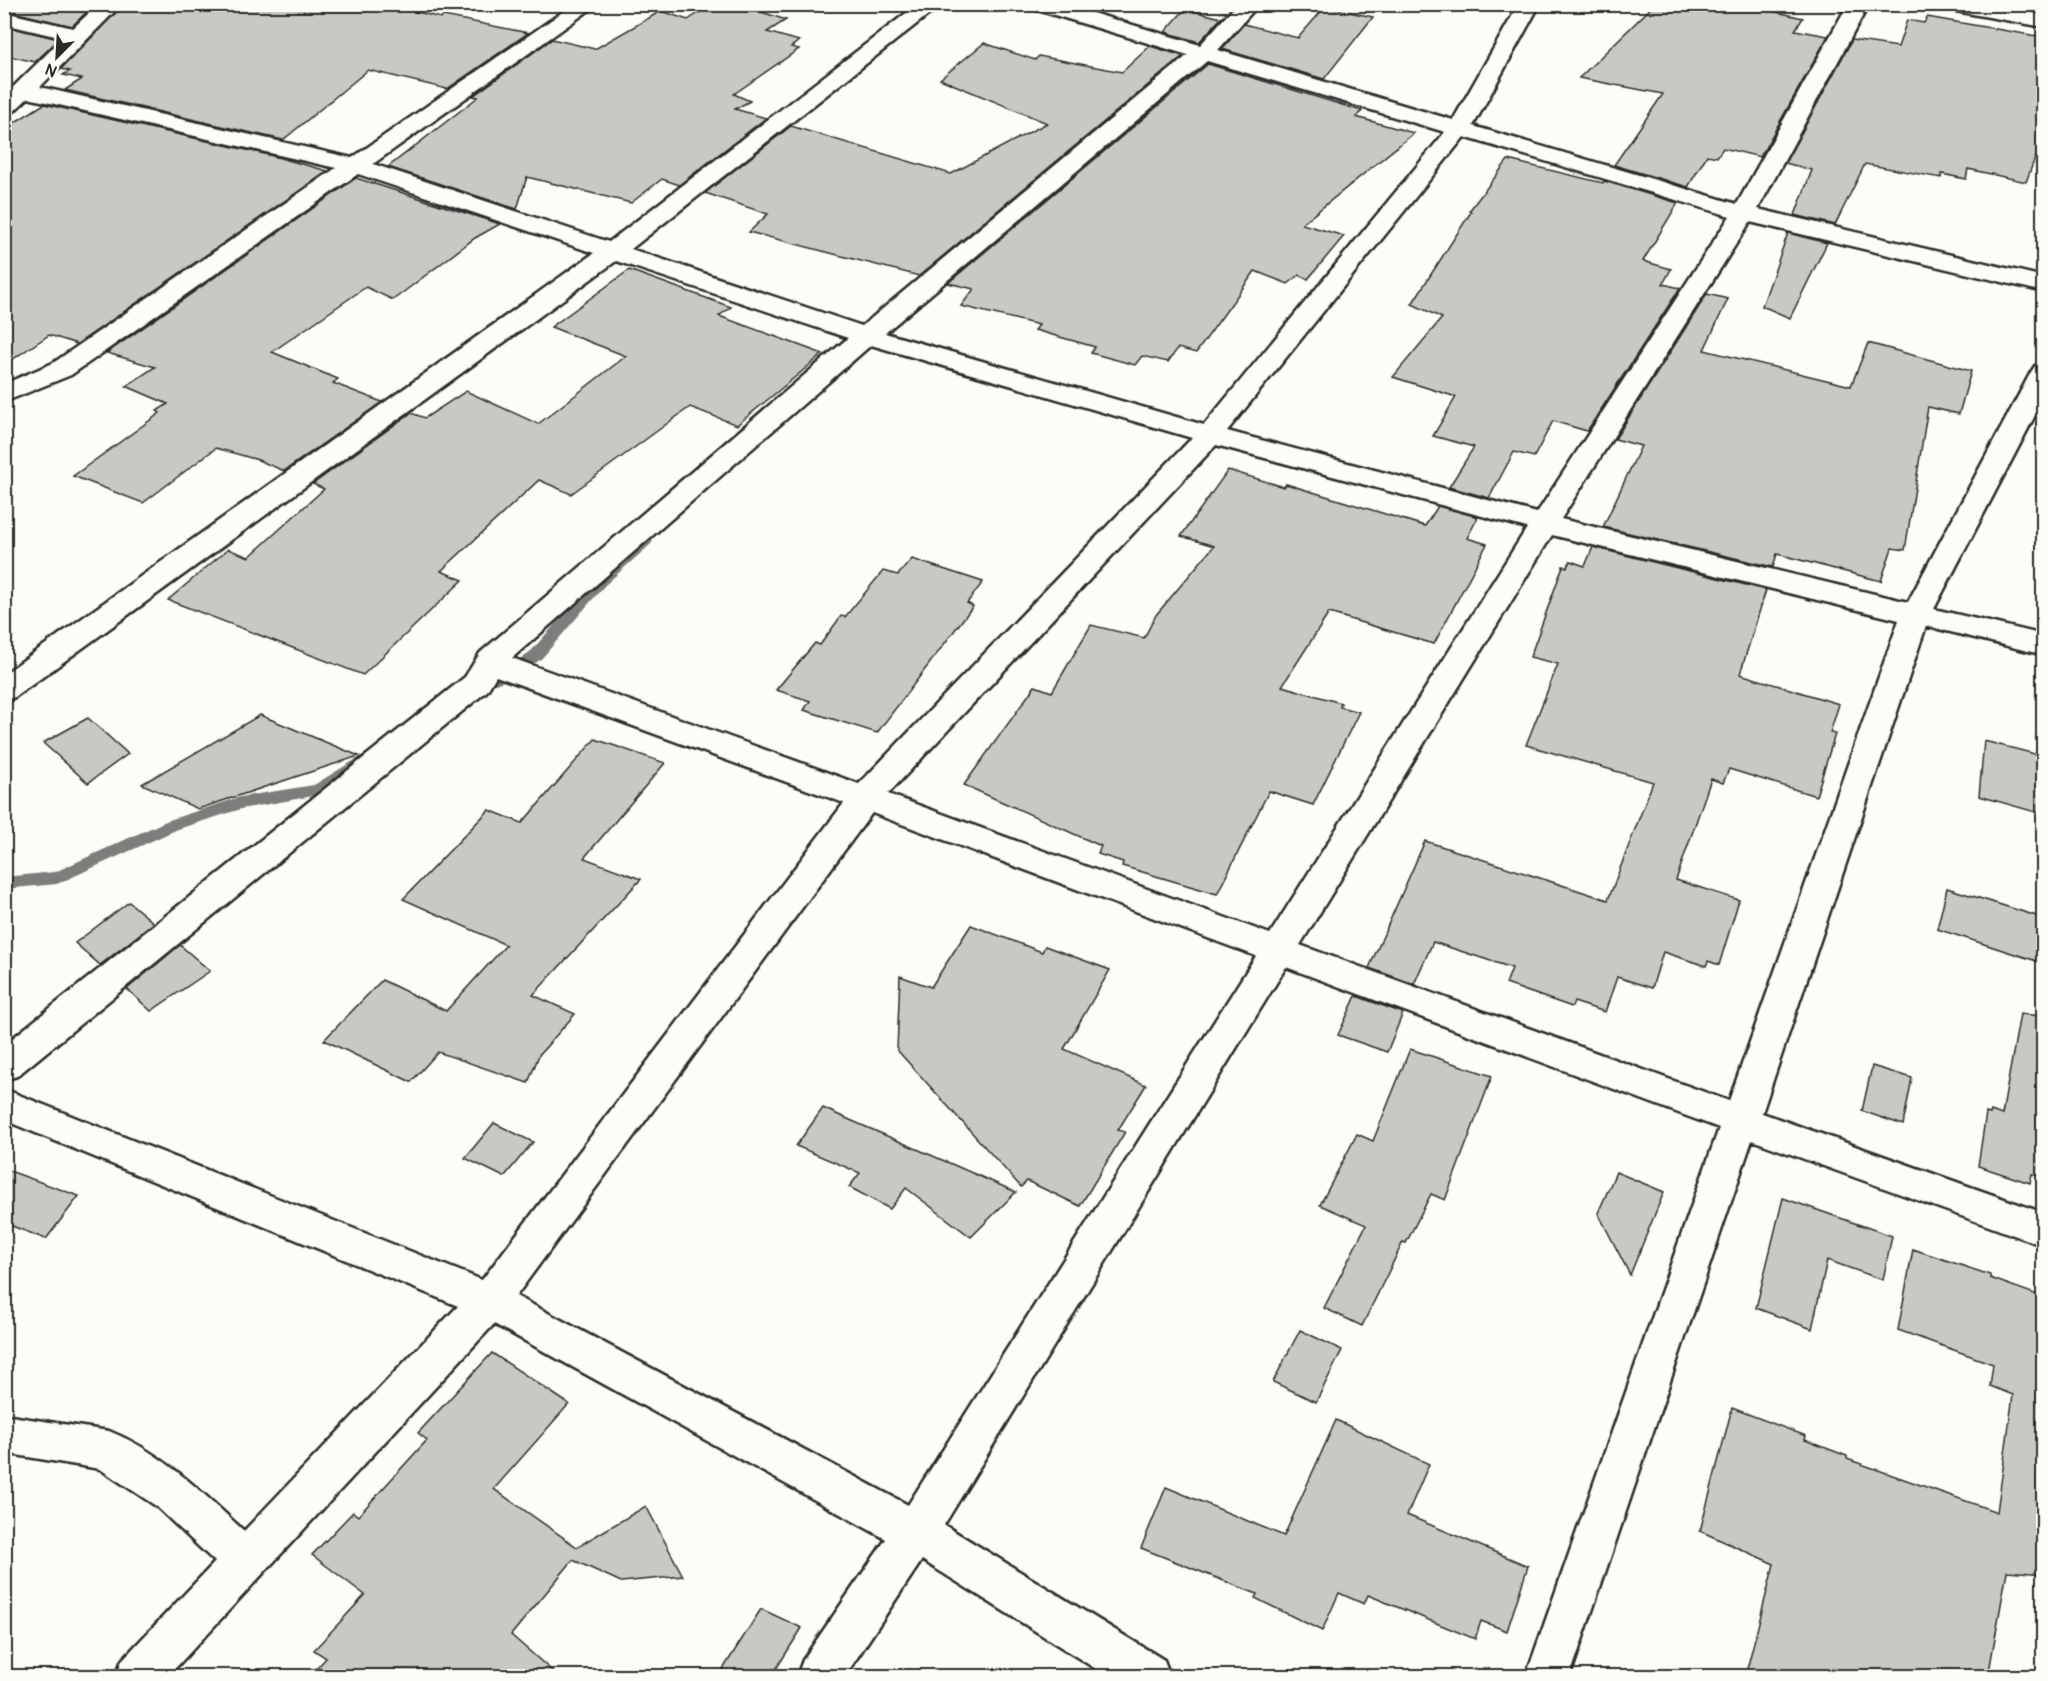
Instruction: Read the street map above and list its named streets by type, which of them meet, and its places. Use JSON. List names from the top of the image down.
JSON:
{
  "north": "bottom left"
}
